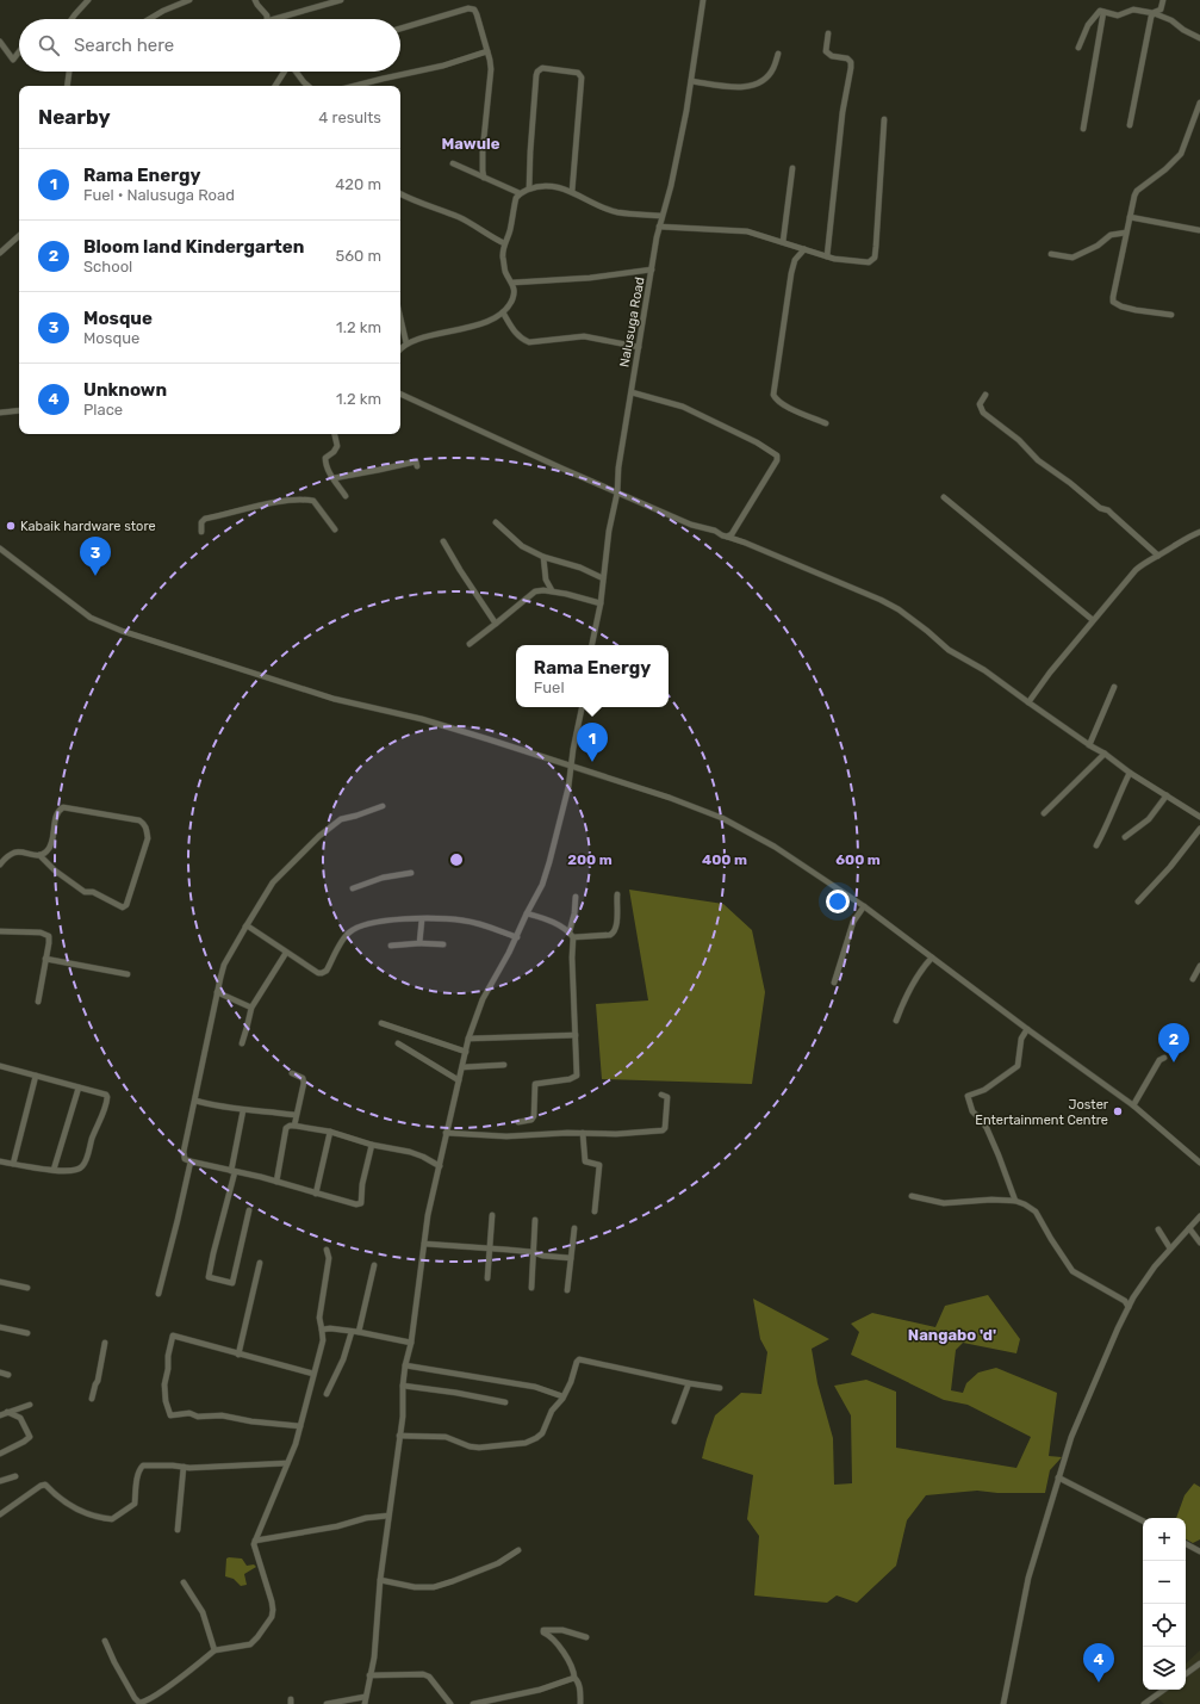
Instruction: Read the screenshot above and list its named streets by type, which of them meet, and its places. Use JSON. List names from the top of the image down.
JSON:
{
  "streets": {
    "street": ["Nalusuga Road"]
  },
  "districts": ["Mawule", "Nangabo 'd'"],
  "places": ["Kabaik hardware store", "Joster Entertainment Centre"],
  "page": {
    "search": "Search here",
    "heading": ["Nearby", "4 results"],
    "list": [
      {
        "mark": "1",
        "name": "Rama Energy",
        "note": "Fuel · Nalusuga Road",
        "value": "420 m"
      },
      {
        "mark": "2",
        "name": "Bloom land Kindergarten",
        "note": "School",
        "value": "560 m"
      },
      {
        "mark": "3",
        "name": "Mosque",
        "note": "Mosque",
        "value": "1.2 km"
      },
      {
        "mark": "4",
        "name": "Unknown",
        "note": "Place",
        "value": "1.2 km"
      }
    ],
    "pins": [
      "3",
      "1",
      "2",
      "4"
    ],
    "popup": ["Rama Energy", "Fuel"],
    "map_buttons": ["+", "−"]
  },
  "rings": ["200 m", "400 m", "600 m"]
}
